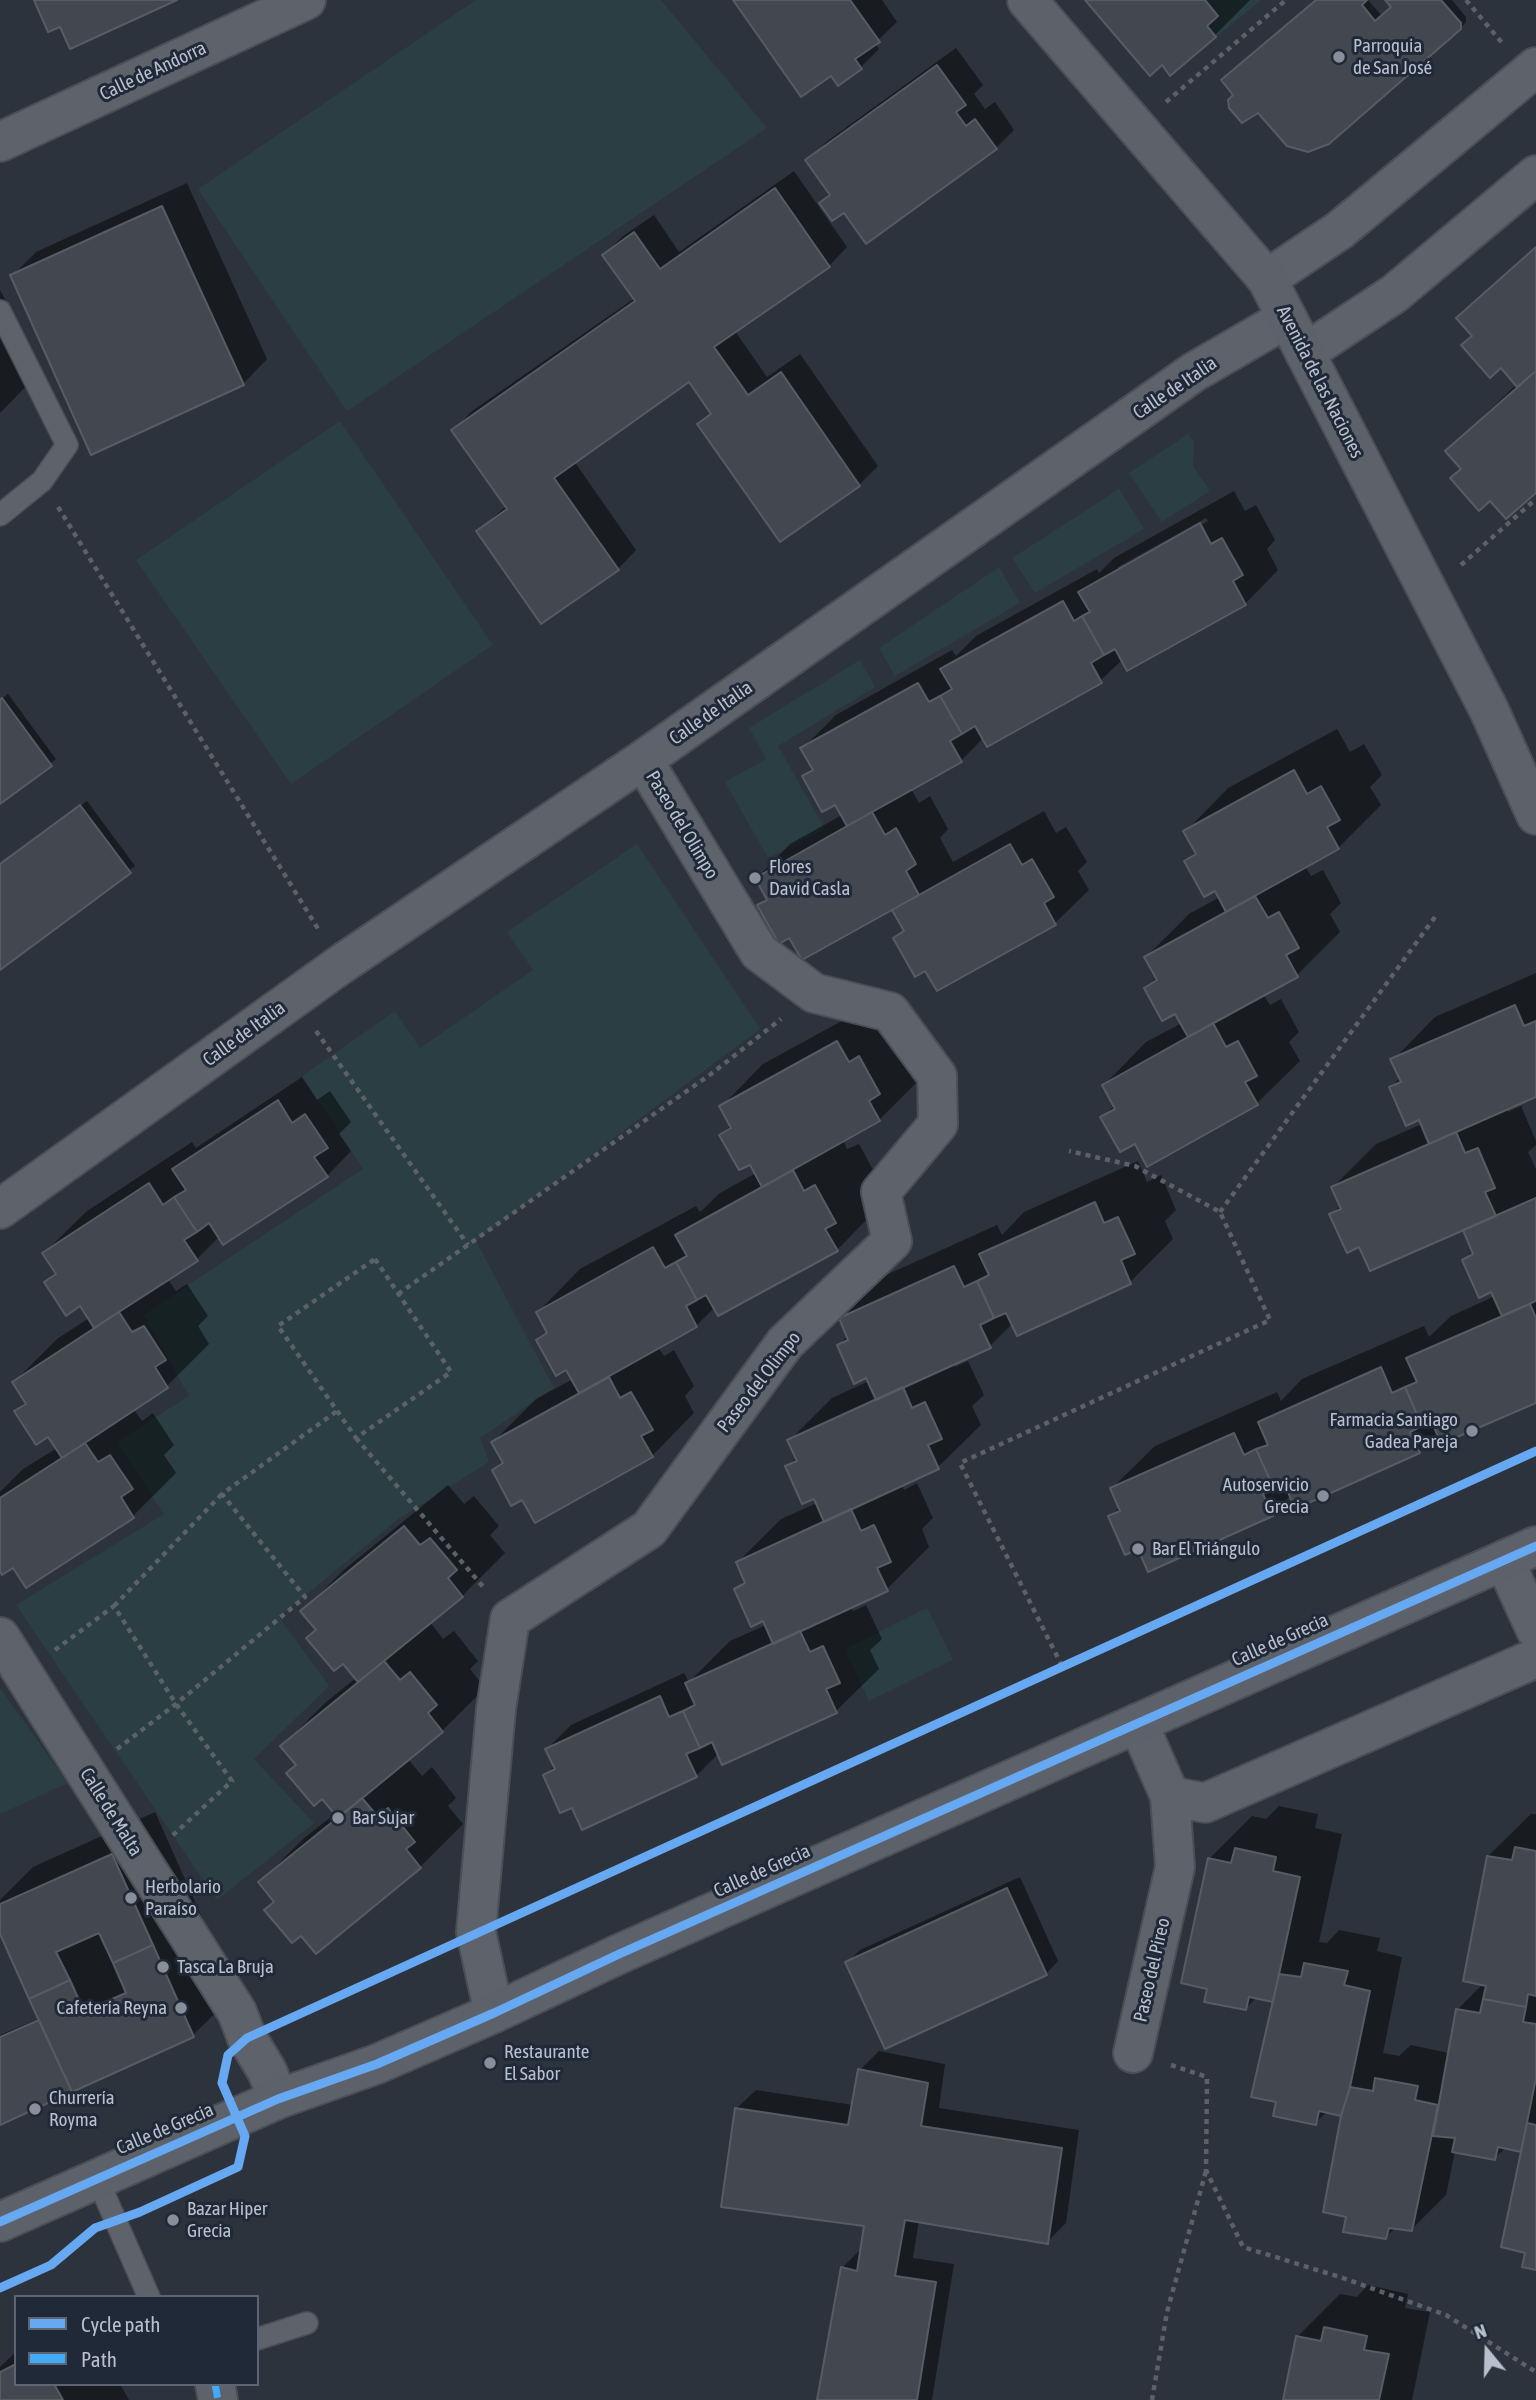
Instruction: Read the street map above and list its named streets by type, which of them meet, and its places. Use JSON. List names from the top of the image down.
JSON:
{
  "streets": {
    "street": [
      "Calle de Andorra",
      "Avenida de las Naciones",
      "Calle de Italia",
      "Paseo del Olimpo",
      "Calle de Grecia",
      "Calle de Malta",
      "Paseo del Pireo"
    ]
  },
  "crossings": [
    ["Avenida de las Naciones", "Calle de Italia"],
    ["Calle de Italia", "Paseo del Olimpo"],
    ["Calle de Grecia", "Calle de Malta"],
    ["Calle de Grecia", "Paseo del Pireo"]
  ],
  "places": [
    "Parroquia de San José",
    "Flores David Casla",
    "Farmacia Santiago Gadea Pareja",
    "Autoservicio Grecia",
    "Bar El Triángulo",
    "Bar Sujar",
    "Herbolario Paraíso",
    "Tasca La Bruja",
    "Cafetería Reyna",
    "Restaurante El Sabor",
    "Churrería Royma",
    "Bazar Hiper Grecia"
  ],
  "legend": ["Cycle path", "Path"],
  "north": "top"
}
